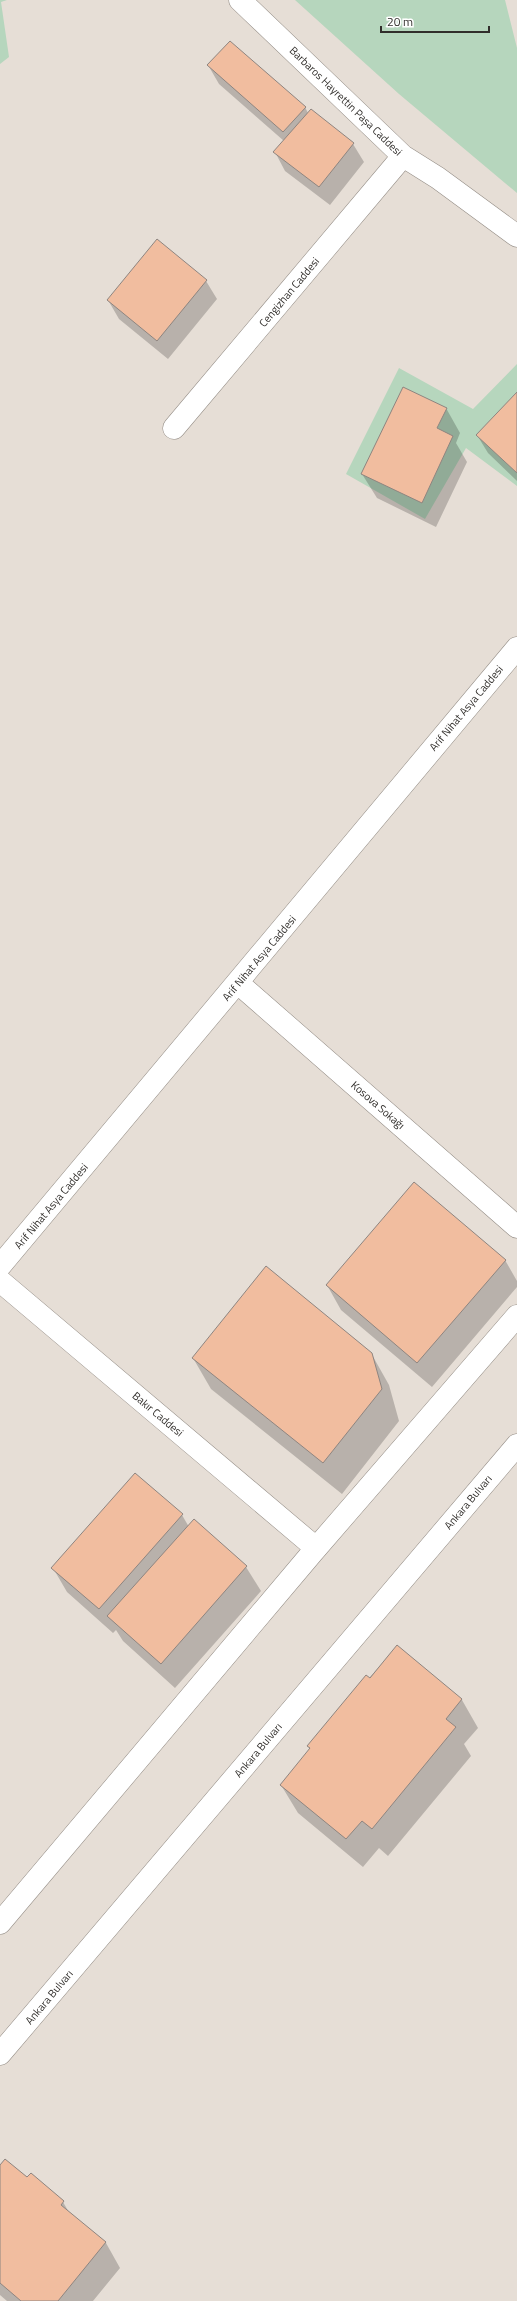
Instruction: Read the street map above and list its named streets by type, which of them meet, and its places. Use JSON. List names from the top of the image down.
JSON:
{
  "streets": {
    "street": [
      "Barbaros Hayrettin Paşa Caddesi",
      "Cengizhan Caddesi",
      "Arif Nihat Asya Caddesi",
      "Kosova Sokağı",
      "Bakır Caddesi",
      "Ankara Bulvarı"
    ]
  },
  "crossings": [
    ["Barbaros Hayrettin Paşa Caddesi", "Cengizhan Caddesi"],
    ["Arif Nihat Asya Caddesi", "Kosova Sokağı"]
  ],
  "scale_bar": "20 m"
}
